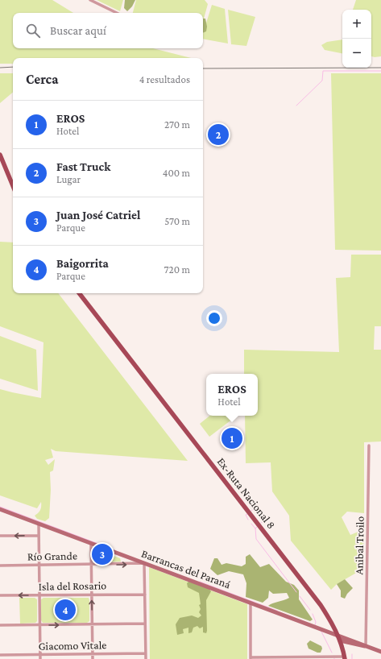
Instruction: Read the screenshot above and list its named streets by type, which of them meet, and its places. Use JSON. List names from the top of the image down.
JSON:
{
  "streets": {
    "main road": ["Ex-Ruta Nacional 8"],
    "street": [
      "Anibal Troilo",
      "Río Grande",
      "Barrancas del Paraná",
      "Isla del Rosario",
      "Giacomo Vitale"
    ]
  },
  "crossings": [
    ["Ex-Ruta Nacional 8", "Barrancas del Paraná"],
    ["Anibal Troilo", "Barrancas del Paraná"],
    ["Río Grande", "Barrancas del Paraná"]
  ],
  "one_way": ["Río Grande"],
  "page": {
    "map_buttons": ["+", "−"],
    "search": "Buscar aquí",
    "heading": ["Cerca", "4 resultados"],
    "list": [
      {
        "mark": "1",
        "name": "EROS",
        "note": "Hotel",
        "value": "270 m"
      },
      {
        "mark": "2",
        "name": "Fast Truck",
        "note": "Lugar",
        "value": "400 m"
      },
      {
        "mark": "3",
        "name": "Juan José Catriel",
        "note": "Parque",
        "value": "570 m"
      },
      {
        "mark": "4",
        "name": "Baigorrita",
        "note": "Parque",
        "value": "720 m"
      }
    ],
    "pins": [
      "2",
      "1",
      "3",
      "4"
    ],
    "popup": ["EROS", "Hotel"]
  }
}
